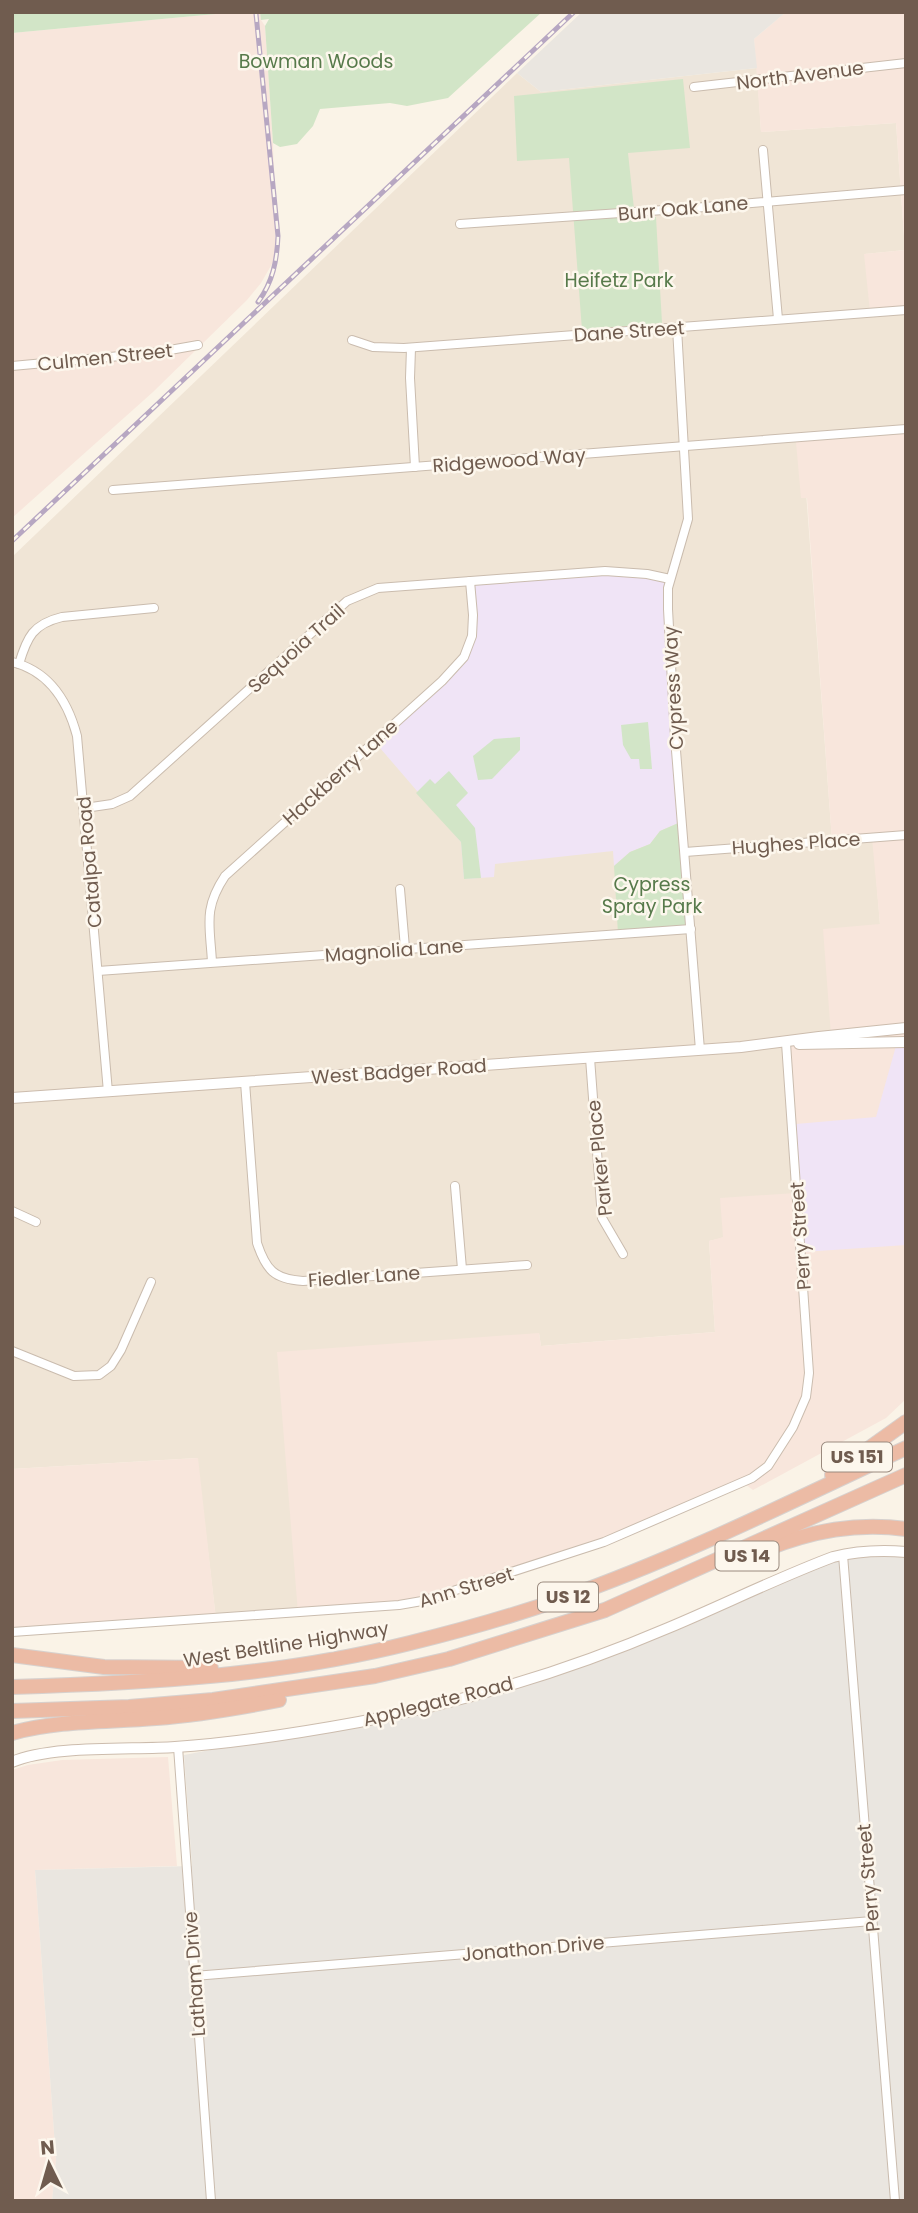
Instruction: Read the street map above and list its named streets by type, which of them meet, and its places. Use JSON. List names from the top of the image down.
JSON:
{
  "streets": {
    "highway": [
      "US 151",
      "US 14",
      "US 12",
      "West Beltline Highway"
    ],
    "street": [
      "North Avenue",
      "Burr Oak Lane",
      "Dane Street",
      "Culmen Street",
      "Ridgewood Way",
      "Sequoia Trail",
      "Cypress Way",
      "Hackberry Lane",
      "Hughes Place",
      "Catalpa Road",
      "Magnolia Lane",
      "West Badger Road",
      "Parker Place",
      "Perry Street",
      "Fiedler Lane",
      "Ann Street",
      "Applegate Road",
      "Jonathon Drive",
      "Latham Drive"
    ]
  },
  "crossings": [
    ["Dane Street", "Cypress Way"],
    ["Ridgewood Way", "Cypress Way"],
    ["Sequoia Trail", "Cypress Way"],
    ["Sequoia Trail", "Hackberry Lane"],
    ["Sequoia Trail", "Catalpa Road"],
    ["Cypress Way", "Hughes Place"],
    ["Cypress Way", "Magnolia Lane"],
    ["Cypress Way", "West Badger Road"],
    ["Hackberry Lane", "Magnolia Lane"],
    ["Catalpa Road", "Magnolia Lane"],
    ["Catalpa Road", "West Badger Road"],
    ["West Badger Road", "Parker Place"],
    ["West Badger Road", "Perry Street"],
    ["West Badger Road", "Fiedler Lane"],
    ["Perry Street", "Ann Street"],
    ["Perry Street", "Applegate Road"],
    ["Perry Street", "Jonathon Drive"],
    ["US 151", "West Beltline Highway"],
    ["US 14", "US 12"],
    ["Applegate Road", "Latham Drive"],
    ["Jonathon Drive", "Latham Drive"]
  ],
  "parks": ["Bowman Woods", "Heifetz Park", "Cypress Spray Park"],
  "north": "top"
}
